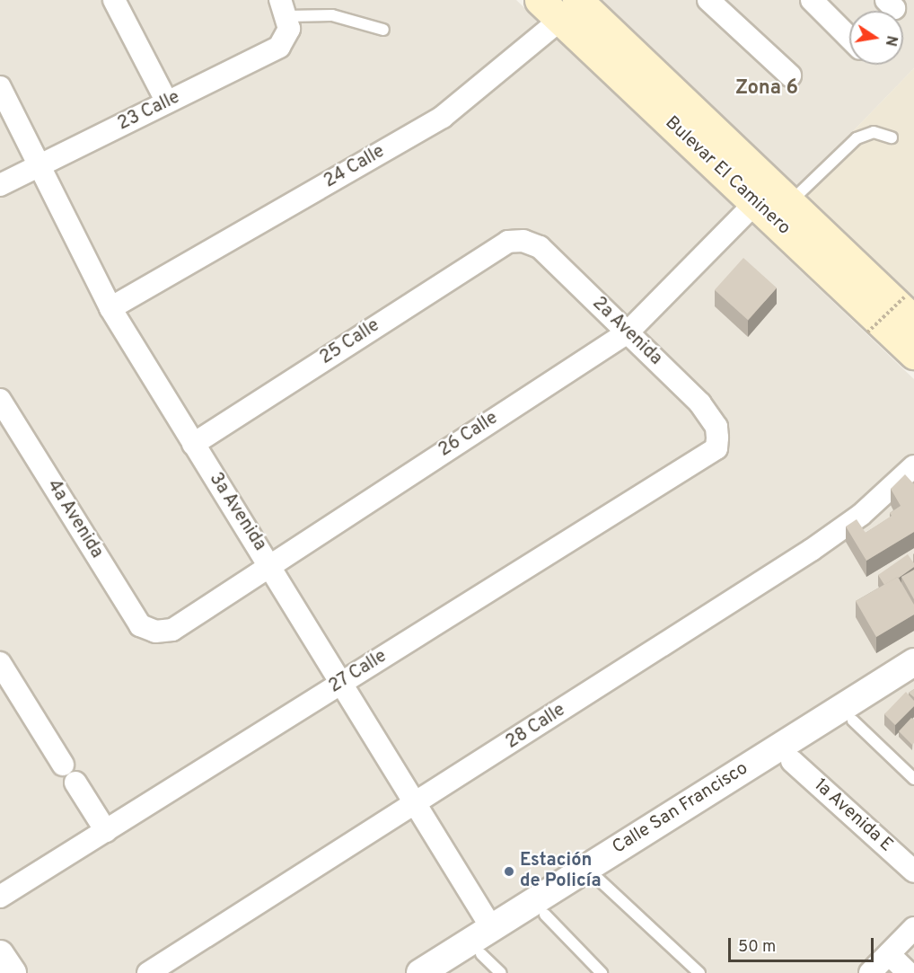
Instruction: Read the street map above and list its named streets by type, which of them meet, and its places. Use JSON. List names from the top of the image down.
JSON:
{
  "streets": {
    "main road": ["Bulevar El Caminero"],
    "street": [
      "23 Calle",
      "24 Calle",
      "2a Avenida",
      "25 Calle",
      "26 Calle",
      "3a Avenida",
      "4a Avenida",
      "27 Calle",
      "28 Calle",
      "Calle San Francisco",
      "1a Avenida E"
    ]
  },
  "crossings": [
    ["23 Calle", "3a Avenida"],
    ["24 Calle", "Bulevar El Caminero"],
    ["24 Calle", "3a Avenida"],
    ["Bulevar El Caminero", "26 Calle"],
    ["2a Avenida", "25 Calle"],
    ["2a Avenida", "26 Calle"],
    ["2a Avenida", "27 Calle"],
    ["25 Calle", "3a Avenida"],
    ["26 Calle", "3a Avenida"],
    ["26 Calle", "4a Avenida"],
    ["3a Avenida", "27 Calle"],
    ["3a Avenida", "28 Calle"],
    ["3a Avenida", "Calle San Francisco"],
    ["Calle San Francisco", "1a Avenida E"]
  ],
  "districts": ["Zona 6"],
  "places": ["Estación de Policía"],
  "scale_bar": "50 m",
  "north": "right"
}
